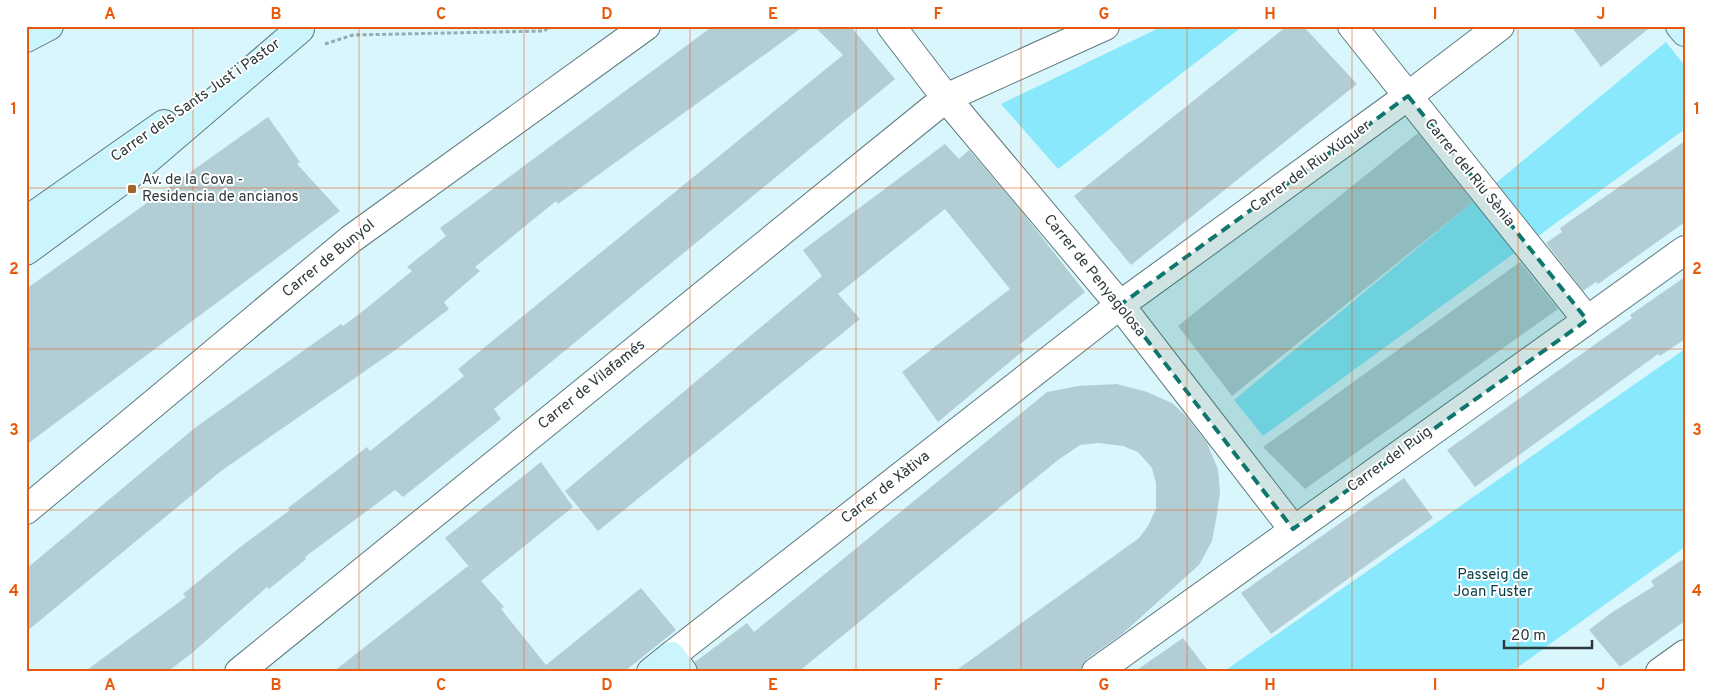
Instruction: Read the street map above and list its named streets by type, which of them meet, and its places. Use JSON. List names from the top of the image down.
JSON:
{
  "streets": {
    "main road": ["Carrer dels Sants Just i Pastor"],
    "street": [
      "Carrer del Riu Xúquer",
      "Carrer del Riu Sènia",
      "Carrer de Bunyol",
      "Carrer de Penyagolosa",
      "Carrer de Vilafamés",
      "Carrer del Puig",
      "Carrer de Xàtiva"
    ]
  },
  "crossings": [
    ["Carrer del Riu Xúquer", "Carrer del Riu Sènia"],
    ["Carrer del Riu Xúquer", "Carrer de Penyagolosa"],
    ["Carrer del Riu Xúquer", "Carrer de Xàtiva"],
    ["Carrer del Riu Sènia", "Carrer del Puig"],
    ["Carrer de Penyagolosa", "Carrer de Vilafamés"],
    ["Carrer de Penyagolosa", "Carrer del Puig"],
    ["Carrer de Penyagolosa", "Carrer de Xàtiva"]
  ],
  "parks": ["Passeig de Joan Fuster"],
  "places": {
    "transit": ["Av. de la Cova - Residencia de ancianos"]
  },
  "scale_bar": "20 m",
  "grid": {
    "columns": [
      "A",
      "B",
      "C",
      "D",
      "E",
      "F",
      "G",
      "H",
      "I",
      "J"
    ],
    "rows": [
      "1",
      "2",
      "3",
      "4"
    ]
  }
}
